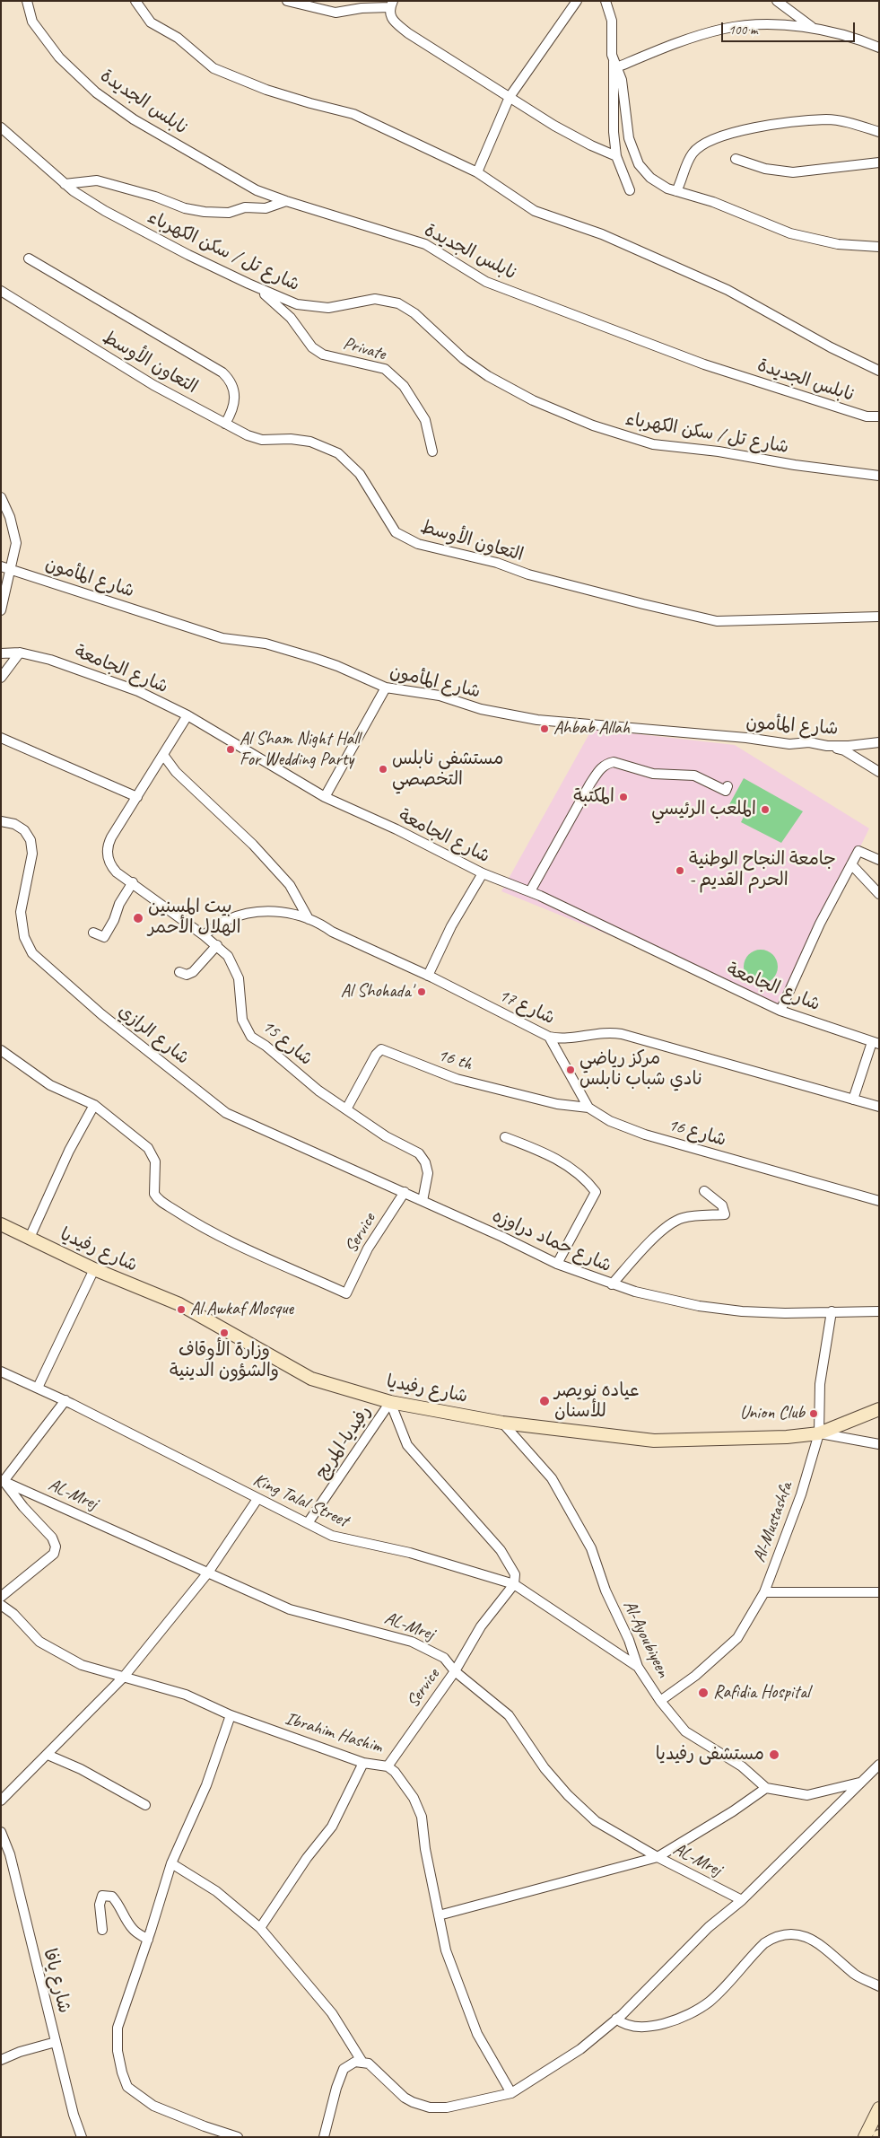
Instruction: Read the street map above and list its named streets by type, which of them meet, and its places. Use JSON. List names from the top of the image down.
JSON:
{
  "streets": {
    "main road": ["شارع رفيديا"],
    "street": [
      "نابلس الجديدة",
      "شارع تل / سكن الكهرباء",
      "Private",
      "التعاون الأوسط",
      "شارع المأمون",
      "شارع الجامعة",
      "شارع 17",
      "شارع الرازي",
      "شارع 15",
      "16 th",
      "شارع 16",
      "Service",
      "شارع حماد دراوزه",
      "رفيديا-المريج",
      "AL-Mrej",
      "King Talal Street",
      "Al-Mustashfa",
      "Al-Ayoubiyeen",
      "Ibrahim Hashim",
      "شارع يافا"
    ]
  },
  "crossings": [
    ["شارع الجامعة", "شارع 15"],
    ["شارع 17", "شارع 15"],
    ["شارع 17", "شارع 16"],
    ["شارع الرازي", "Service"],
    ["شارع الرازي", "شارع حماد دراوزه"],
    ["شارع 15", "16 th"],
    ["شارع 15", "شارع حماد دراوزه"],
    ["16 th", "شارع 16"],
    ["Service", "شارع حماد دراوزه"],
    ["Service", "AL-Mrej"],
    ["Service", "King Talal Street"],
    ["Service", "Ibrahim Hashim"],
    ["شارع حماد دراوزه", "Al-Mustashfa"],
    ["شارع رفيديا", "رفيديا-المريج"],
    ["شارع رفيديا", "Al-Mustashfa"],
    ["شارع رفيديا", "Al-Ayoubiyeen"],
    ["رفيديا-المريج", "King Talal Street"],
    ["King Talal Street", "Al-Ayoubiyeen"],
    ["Al-Mustashfa", "Al-Ayoubiyeen"]
  ],
  "places": [
    "Ahbab Allah",
    "Al Sham Night Hall For Wedding Party",
    "مستشفى نابلس التخصصي",
    "المكتبة",
    "الملعب الرئيسي",
    "جامعة النجاح الوطنية - الحرم القديم",
    "بيت المسنين الهلال الأحمر",
    "Al Shohada'",
    "مركز رياضي نادي شباب نابلس",
    "Al Awkaf Mosque",
    "وزارة الأوقاف والشؤون الدينية",
    "عياده نويصر للأسنان",
    "Union Club",
    "Rafidia Hospital",
    "مستشفى رفيديا"
  ],
  "scale_bar": "100 m"
}
